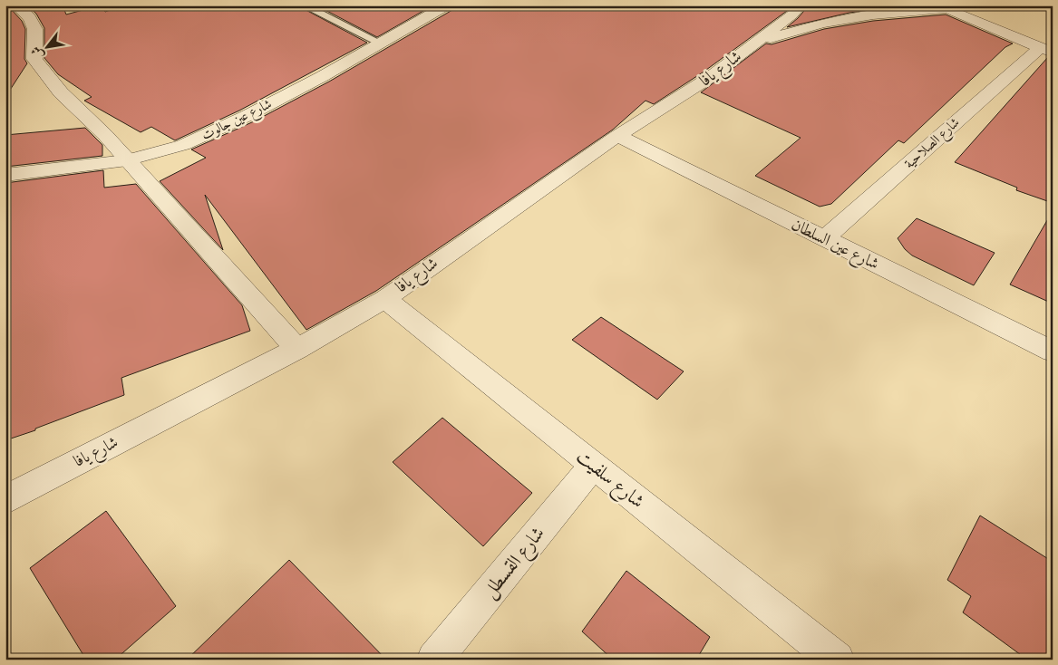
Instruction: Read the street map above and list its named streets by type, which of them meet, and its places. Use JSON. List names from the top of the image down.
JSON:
{
  "streets": {
    "street": [
      "شارع يافا",
      "شارع عين جالوت",
      "شارع الصلاحية",
      "شارع عين السلطان",
      "شارع سلفيت",
      "شارع القسطل"
    ]
  },
  "crossings": [
    ["شارع يافا", "شارع عين السلطان"],
    ["شارع يافا", "شارع سلفيت"],
    ["شارع الصلاحية", "شارع عين السلطان"],
    ["شارع سلفيت", "شارع القسطل"]
  ],
  "north": "bottom left"
}
